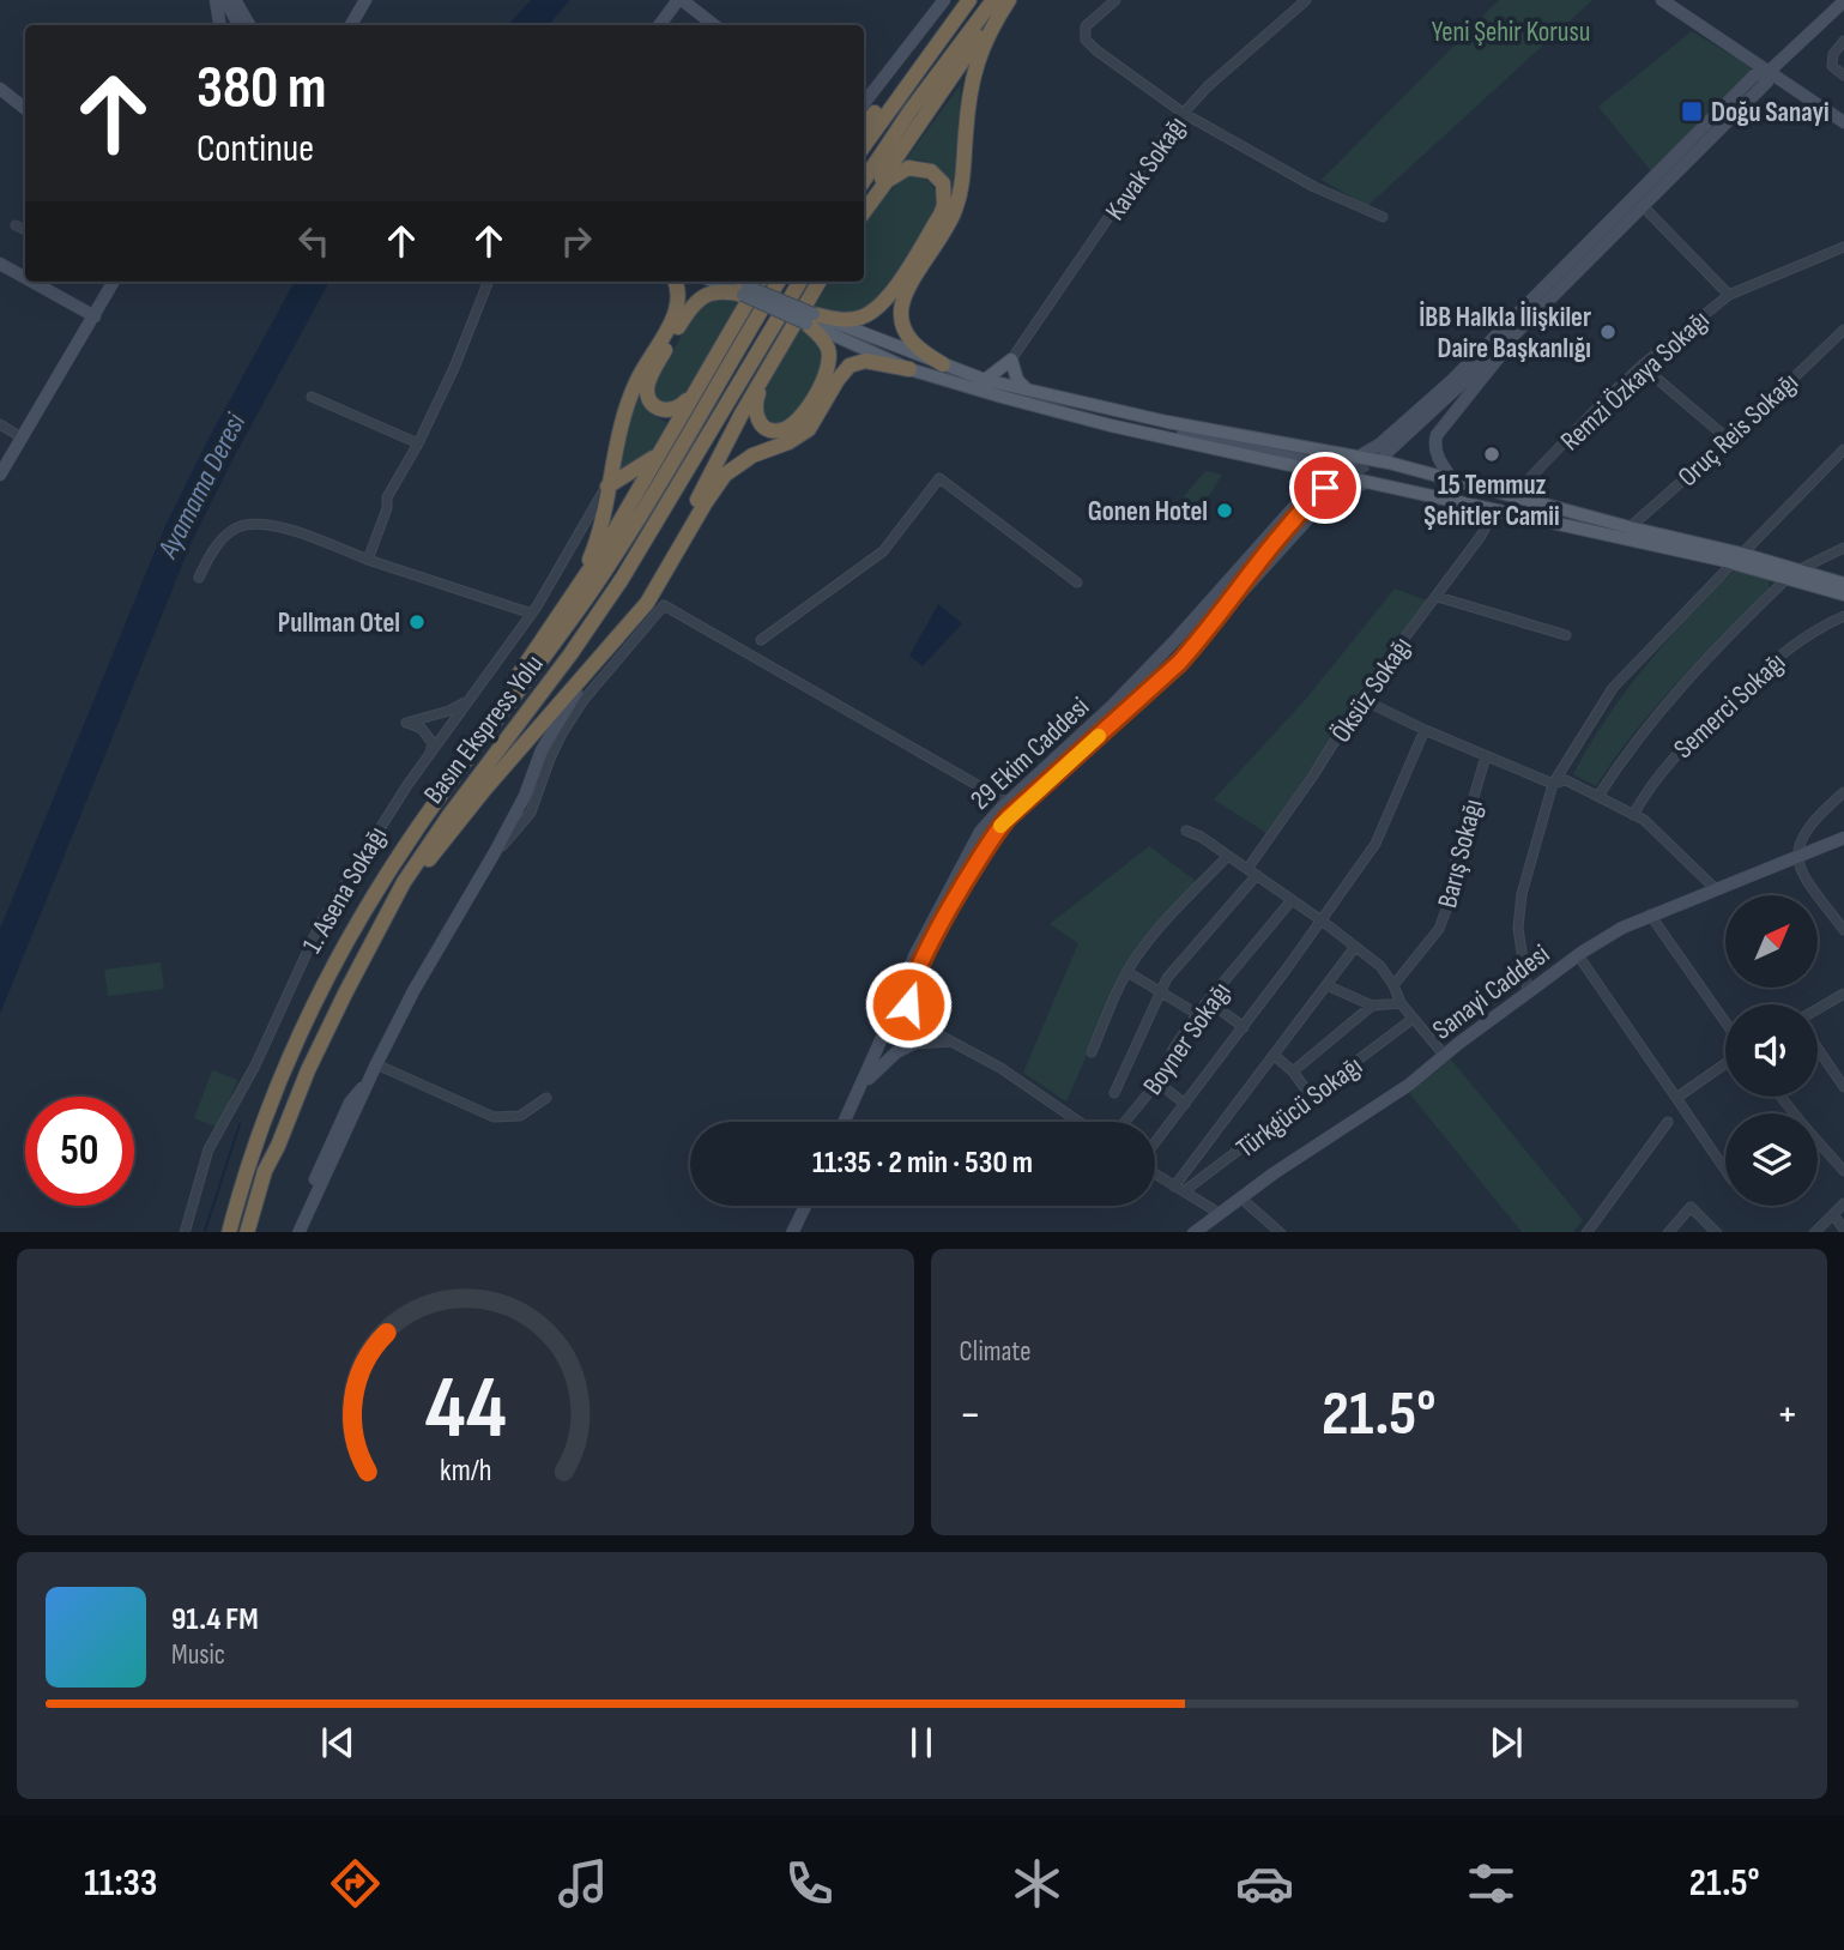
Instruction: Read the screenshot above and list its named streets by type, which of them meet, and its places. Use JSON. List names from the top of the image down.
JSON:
{
  "streets": {
    "highway": ["Basın Ekspress Yolu"],
    "main road": ["29 Ekim Caddesi", "Sanayi Caddesi"],
    "street": [
      "Kavak Sokağı",
      "Remzi Özkaya Sokağı",
      "Oruç Reis Sokağı",
      "Öksüz Sokağı",
      "Semerci Sokağı",
      "Barış Sokağı",
      "1. Asena Sokağı",
      "Boyner Sokağı",
      "Türkgücü Sokağı"
    ]
  },
  "water": ["Ayamama Deresi"],
  "parks": ["Yeni Şehir Korusu"],
  "places": {
    "transit": ["Doğu Sanayi"],
    "other": [
      "İBB Halkla İlişkiler Daire Başkanlığı",
      "15 Temmuz Şehitler Camii",
      "Gonen Hotel",
      "Pullman Otel"
    ]
  },
  "north": "top right",
  "page": {
    "turn": ["380 m", "Continue"],
    "limit": "50",
    "trip": "11:35 · 2 min · 530 m",
    "tile": "Climate",
    "heat": ["−", "21.5°", "+"],
    "song": ["91.4 FM", "Music"],
    "tabs": ["11:33", "21.5°"],
    "gauge": ["44", "km/h"]
  }
}
